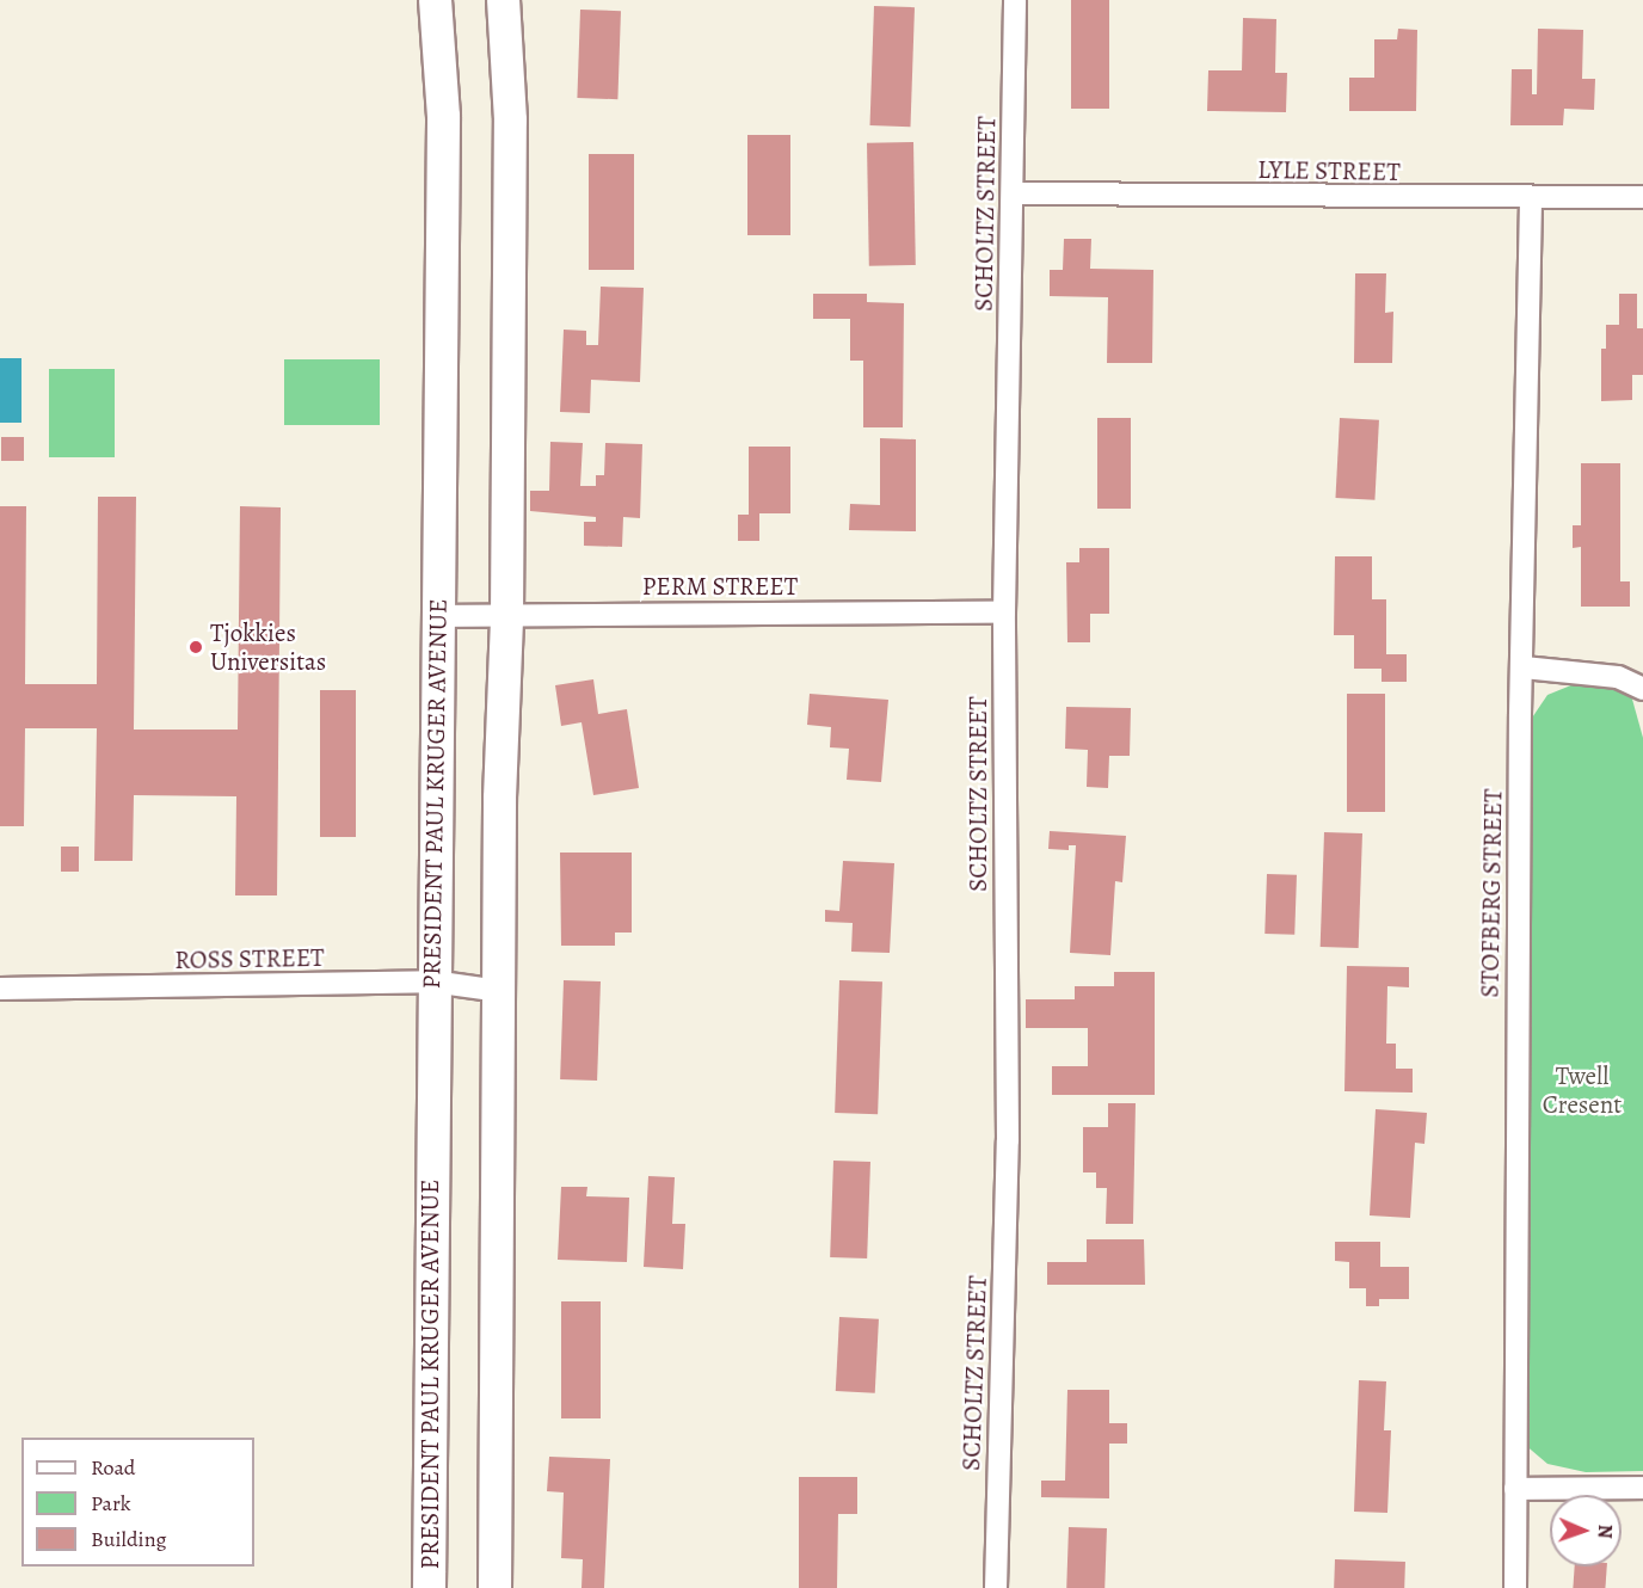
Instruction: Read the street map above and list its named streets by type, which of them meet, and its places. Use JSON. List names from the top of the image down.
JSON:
{
  "streets": {
    "street": [
      "LYLE STREET",
      "SCHOLTZ STREET",
      "PERM STREET",
      "PRESIDENT PAUL KRUGER AVENUE",
      "STOFBERG STREET",
      "ROSS STREET"
    ]
  },
  "crossings": [
    ["LYLE STREET", "SCHOLTZ STREET"],
    ["LYLE STREET", "STOFBERG STREET"],
    ["SCHOLTZ STREET", "PERM STREET"],
    ["PERM STREET", "PRESIDENT PAUL KRUGER AVENUE"],
    ["PRESIDENT PAUL KRUGER AVENUE", "ROSS STREET"]
  ],
  "parks": ["Twell Cresent"],
  "places": ["Tjokkies Universitas"],
  "legend": ["Road", "Park", "Building"],
  "north": "right"
}
